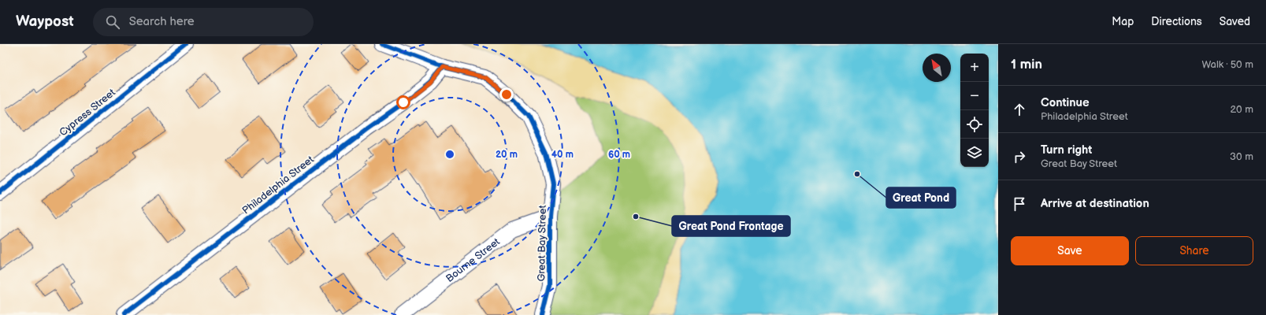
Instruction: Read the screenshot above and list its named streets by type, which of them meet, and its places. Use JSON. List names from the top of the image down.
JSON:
{
  "streets": {
    "street": [
      "Cypress Street",
      "Philadelphia Street",
      "Great Bay Street",
      "Bourne Street"
    ]
  },
  "crossings": [
    ["Philadelphia Street", "Great Bay Street"],
    ["Great Bay Street", "Bourne Street"]
  ],
  "places": ["Great Pond", "Great Pond Frontage"],
  "north": "top left",
  "page": {
    "header": "Waypost",
    "search": "Search here",
    "nav": ["Map", "Directions", "Saved"],
    "heading": ["1 min", "Walk · 50 m"],
    "map_buttons": ["+", "−"],
    "list": [
      ["Continue", "Philadelphia Street", "20 m"],
      ["Turn right", "Great Bay Street", "30 m"],
      "Arrive at destination"
    ],
    "buttons": ["Save", "Share"]
  },
  "rings": ["20 m", "40 m", "60 m"]
}
